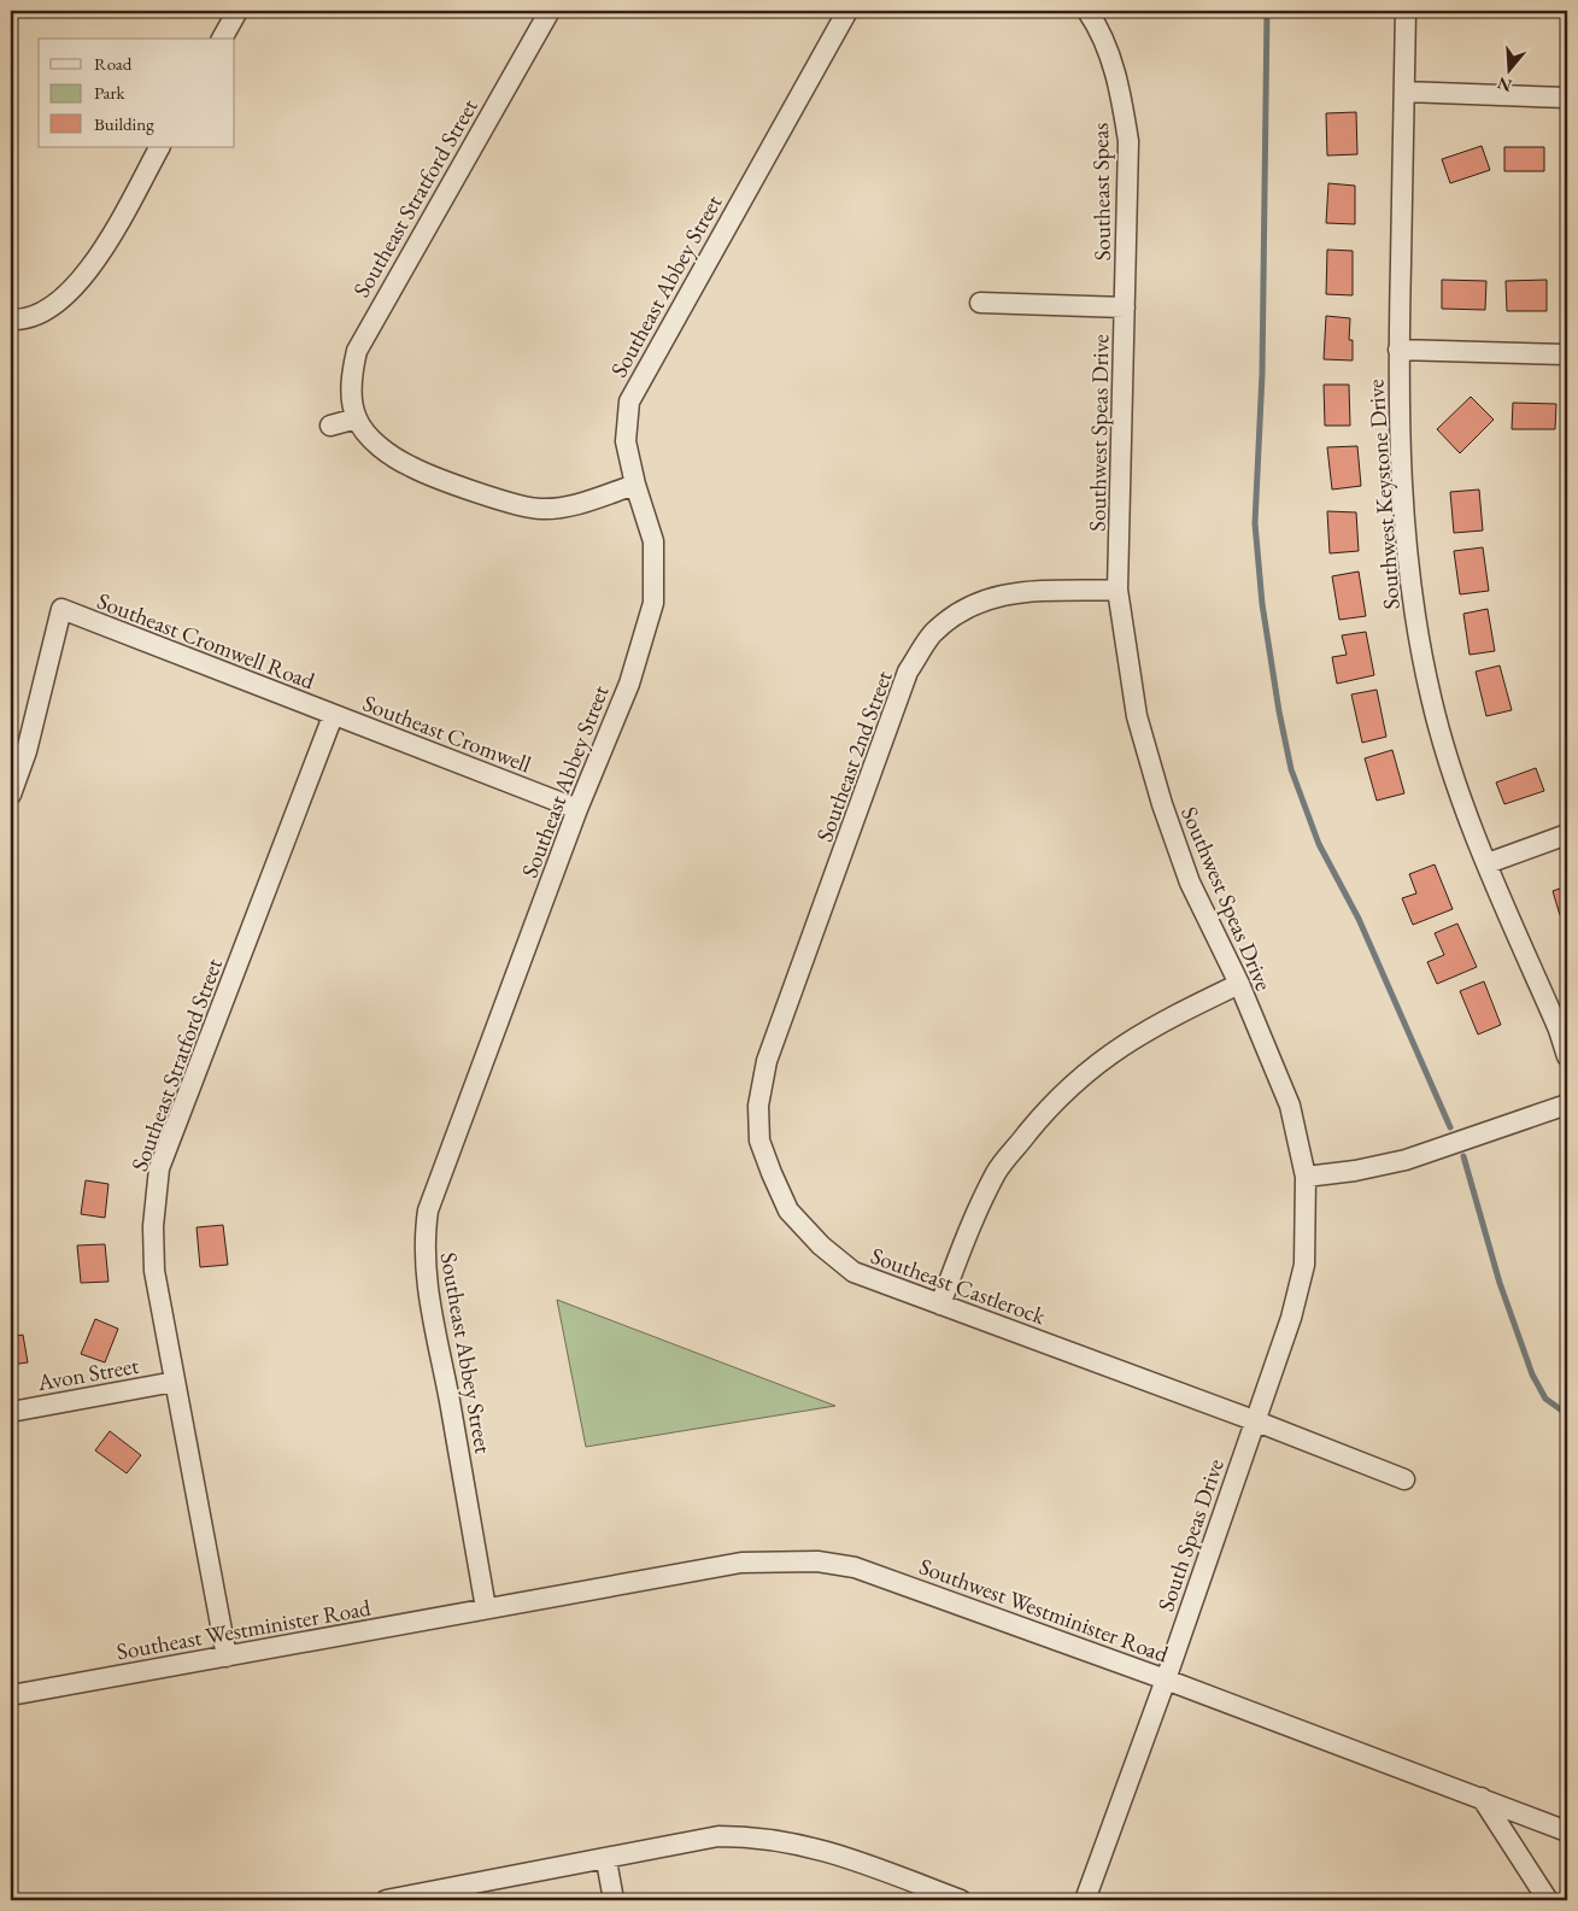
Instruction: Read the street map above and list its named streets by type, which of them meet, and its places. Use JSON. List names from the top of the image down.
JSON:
{
  "streets": {
    "street": [
      "Southeast Speas",
      "Southeast Stratford Street",
      "Southeast Abbey Street",
      "Southwest Speas Drive",
      "Southwest Keystone Drive",
      "Southeast Cromwell Road",
      "Southeast Cromwell",
      "Southeast 2nd Street",
      "Southeast Castlerock",
      "Avon Street",
      "South Speas Drive",
      "Southwest Westminister Road",
      "Southeast Westminister Road"
    ]
  },
  "crossings": [
    ["Southeast Speas", "Southwest Speas Drive"],
    ["Southeast Stratford Street", "Southeast Cromwell Road"],
    ["Southeast Stratford Street", "Southeast Cromwell"],
    ["Southeast Stratford Street", "Avon Street"],
    ["Southeast Stratford Street", "Southeast Westminister Road"],
    ["Southeast Abbey Street", "Southeast Cromwell"],
    ["Southeast Abbey Street", "Southwest Westminister Road"],
    ["Southeast Abbey Street", "Southeast Westminister Road"],
    ["Southwest Speas Drive", "Southeast 2nd Street"],
    ["Southwest Speas Drive", "South Speas Drive"],
    ["Southeast Cromwell Road", "Southeast Cromwell"],
    ["Southeast 2nd Street", "Southeast Castlerock"],
    ["Southeast Castlerock", "South Speas Drive"],
    ["South Speas Drive", "Southwest Westminister Road"],
    ["Southwest Westminister Road", "Southeast Westminister Road"]
  ],
  "legend": ["Road", "Park", "Building"],
  "north": "bottom"
}
